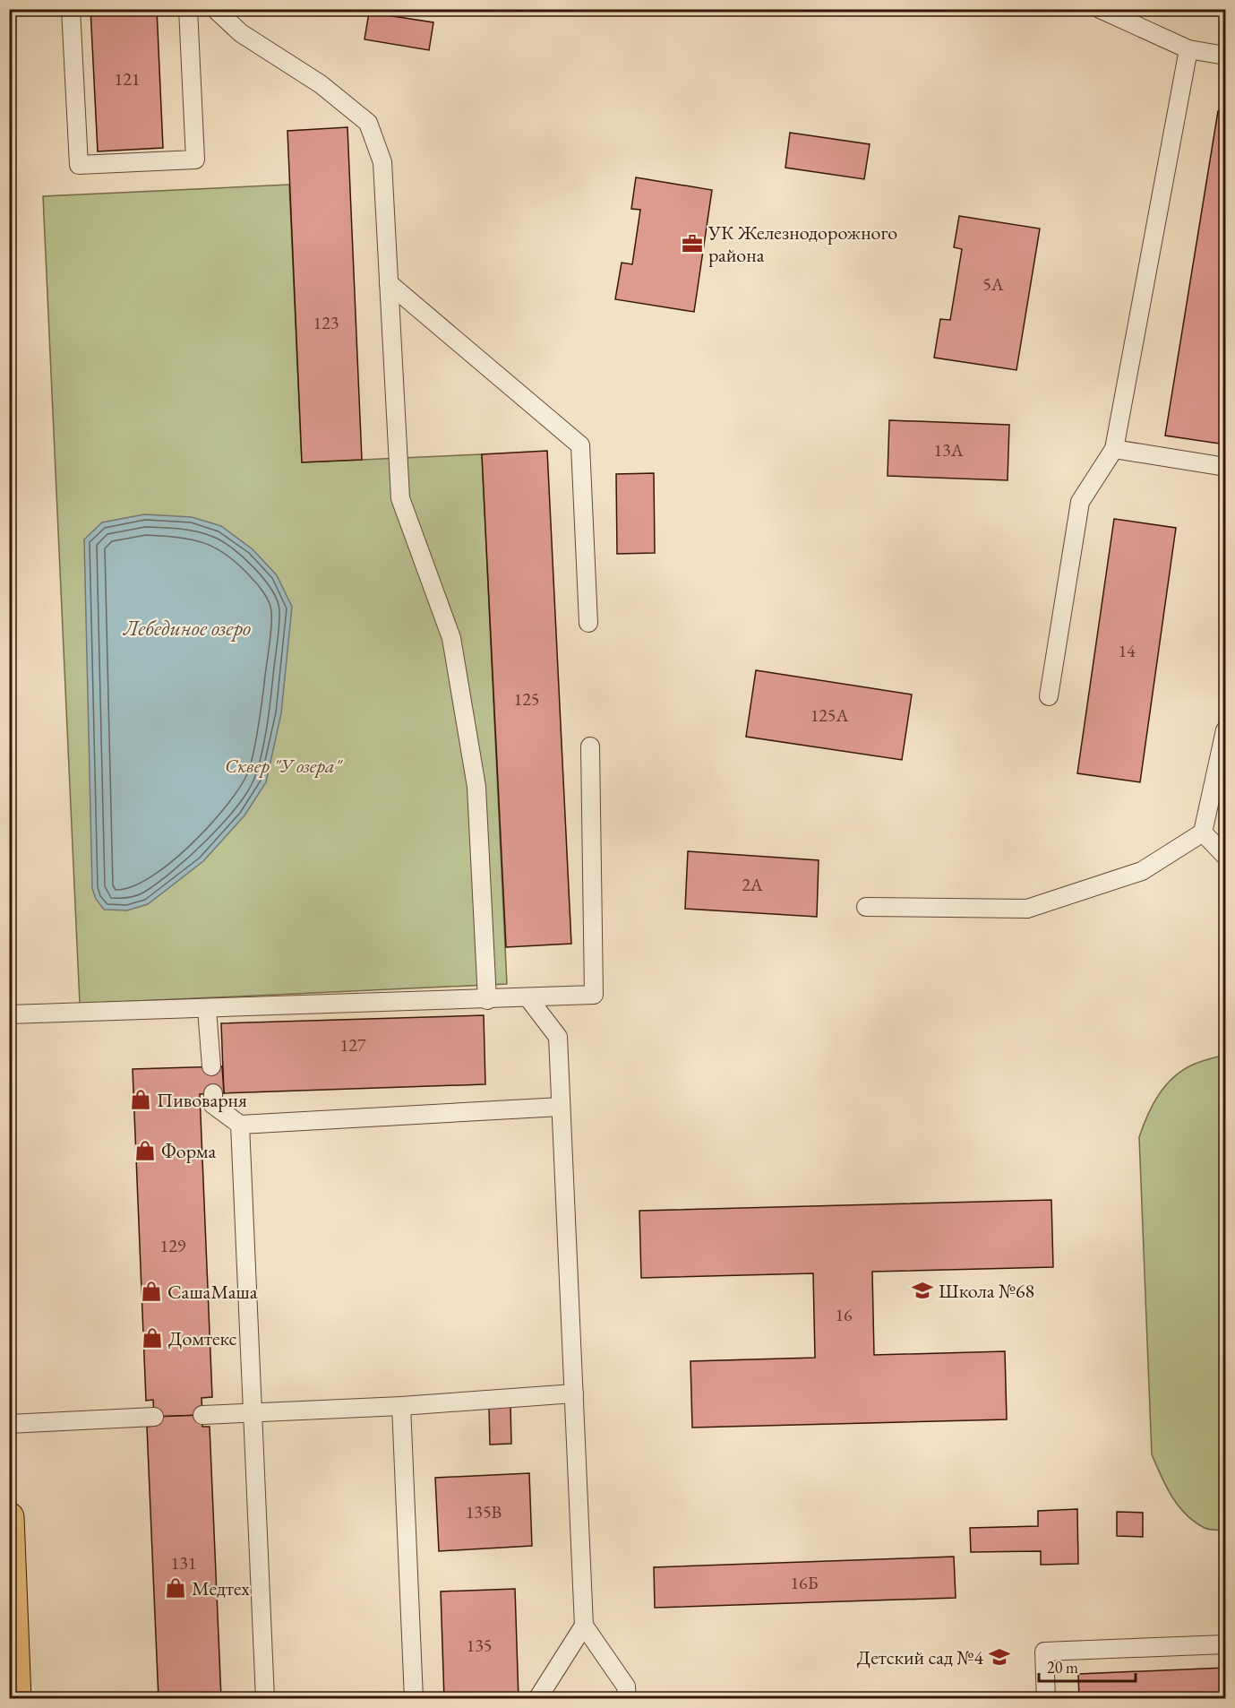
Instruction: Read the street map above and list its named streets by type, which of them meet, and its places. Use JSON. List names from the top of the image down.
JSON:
{
  "water": ["Лебединое озеро"],
  "parks": ["Сквер \"У озера\""],
  "places": {
    "office": ["УК Железнодорожного района"],
    "shop": [
      "Пивоварня",
      "Форма",
      "СашаМаша",
      "Домтекс",
      "Медтех"
    ],
    "school or university": ["Школа №68", "Детский сад №4"]
  },
  "house_numbers": [
    "121",
    "5А",
    "123",
    "13А",
    "14",
    "125",
    "125А",
    "2А",
    "127",
    "129",
    "16",
    "135В",
    "131",
    "16Б",
    "135"
  ],
  "scale_bar": "20 m"
}
